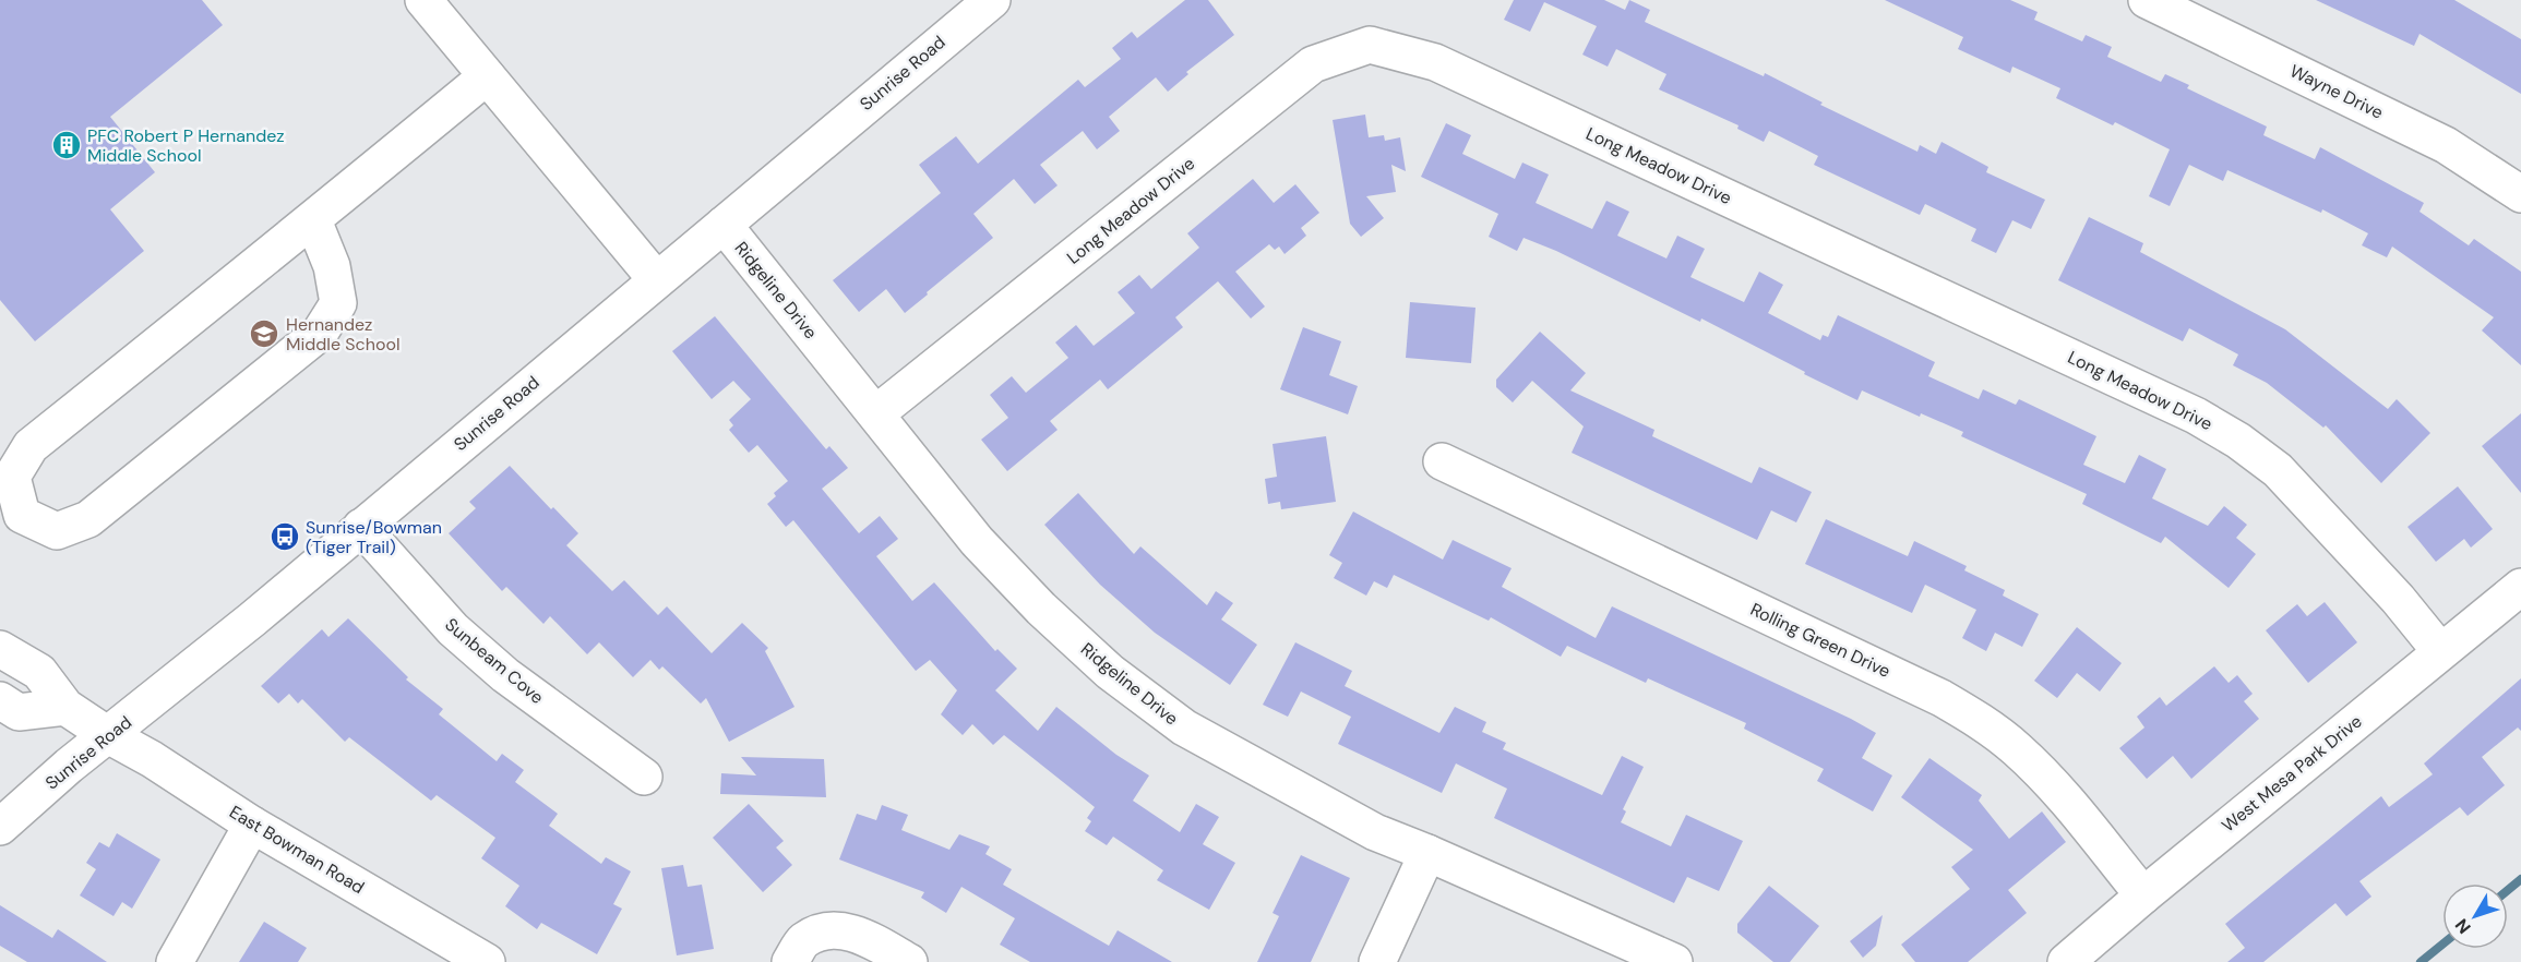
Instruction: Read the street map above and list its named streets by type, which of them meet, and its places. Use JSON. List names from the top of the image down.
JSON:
{
  "streets": {
    "street": [
      "Sunrise Road",
      "Wayne Drive",
      "Long Meadow Drive",
      "Ridgeline Drive",
      "Rolling Green Drive",
      "Sunbeam Cove",
      "West Mesa Park Drive",
      "East Bowman Road"
    ]
  },
  "crossings": [
    ["Sunrise Road", "Ridgeline Drive"],
    ["Sunrise Road", "Sunbeam Cove"],
    ["Sunrise Road", "East Bowman Road"],
    ["Long Meadow Drive", "Ridgeline Drive"],
    ["Long Meadow Drive", "West Mesa Park Drive"],
    ["Rolling Green Drive", "West Mesa Park Drive"]
  ],
  "places": {
    "building": ["PFC Robert P Hernandez Middle School"],
    "school or university": ["Hernandez Middle School"],
    "bus stop": ["Sunrise/Bowman (Tiger Trail)"]
  },
  "north": "bottom left"
}
